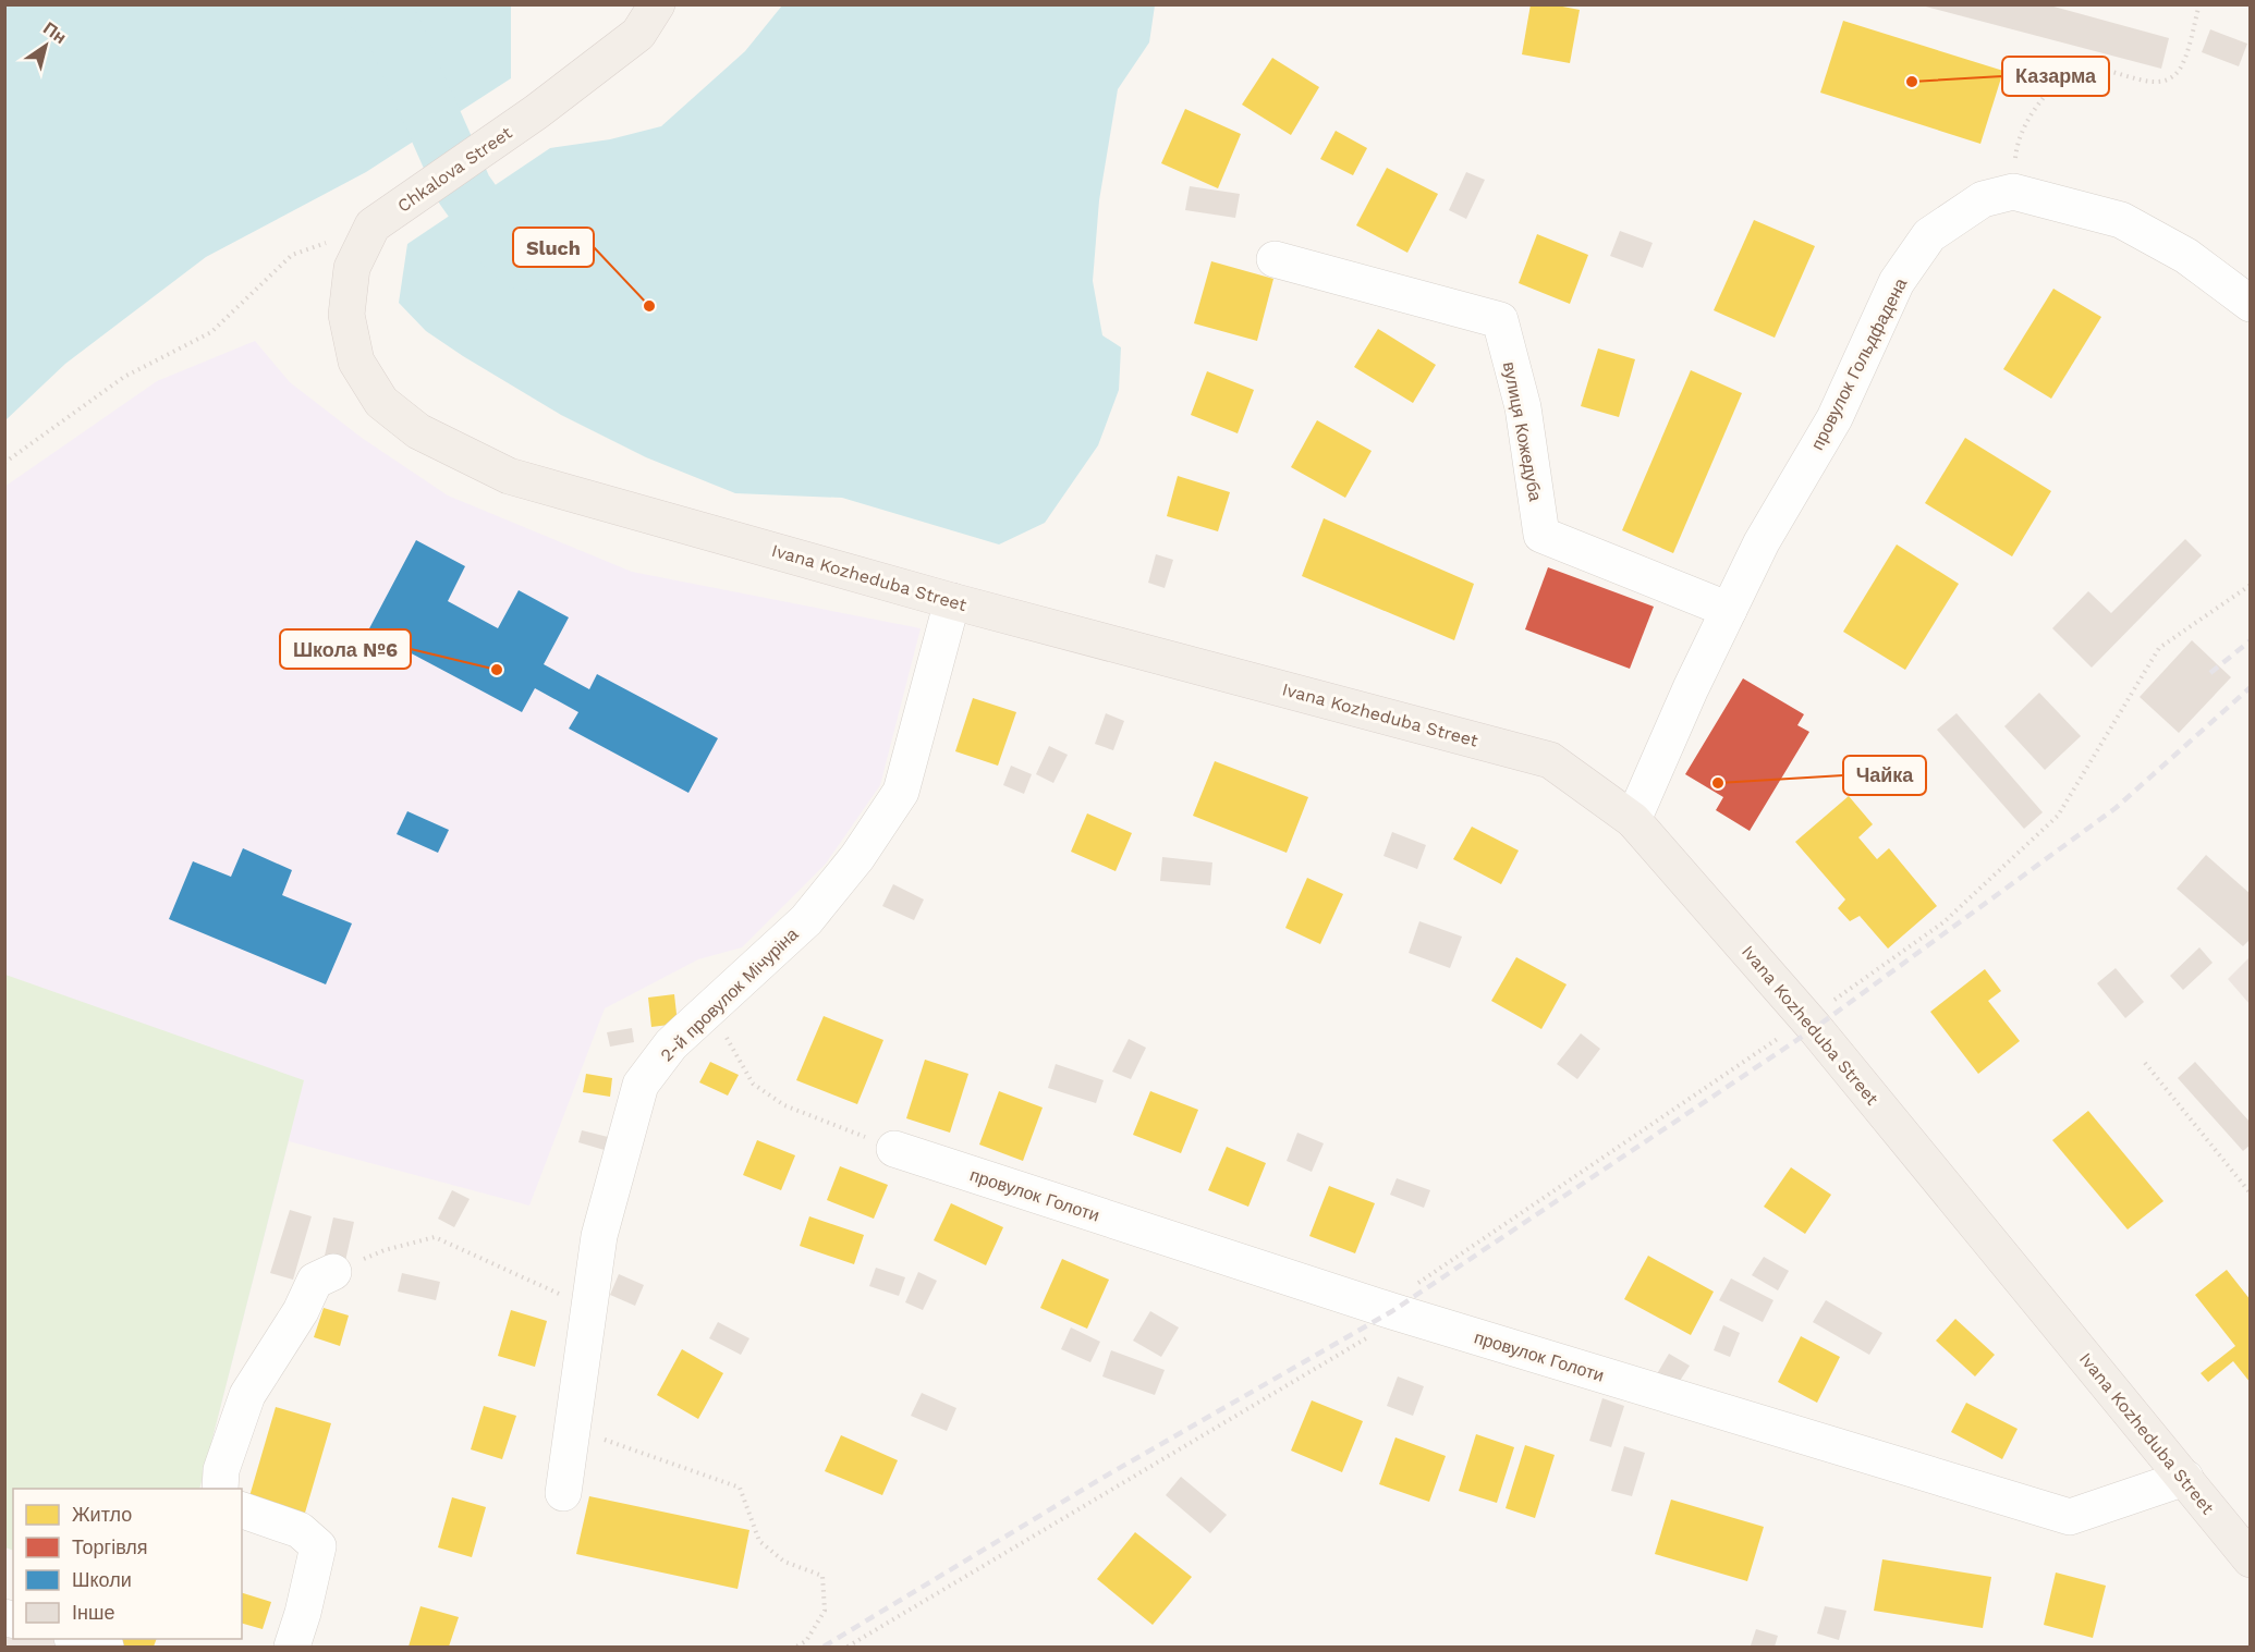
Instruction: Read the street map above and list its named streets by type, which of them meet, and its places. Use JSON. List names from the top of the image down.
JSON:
{
  "streets": {
    "main road": ["Chkalova Street", "Ivana Kozheduba Street"],
    "street": [
      "провулок Гольдфадена",
      "вулиця Кожедуба",
      "2-й провулок Мічуріна",
      "провулок Голоти"
    ]
  },
  "crossings": [
    ["Chkalova Street", "Ivana Kozheduba Street"],
    ["провулок Гольдфадена", "вулиця Кожедуба"],
    ["провулок Гольдфадена", "Ivana Kozheduba Street"],
    ["Ivana Kozheduba Street", "2-й провулок Мічуріна"],
    ["Ivana Kozheduba Street", "провулок Голоти"]
  ],
  "places": [
    "Казарма",
    "Sluch",
    "Школа №6",
    "Чайка"
  ],
  "legend": [
    "Житло",
    "Торгівля",
    "Школи",
    "Інше"
  ],
  "north": "top right"
}
